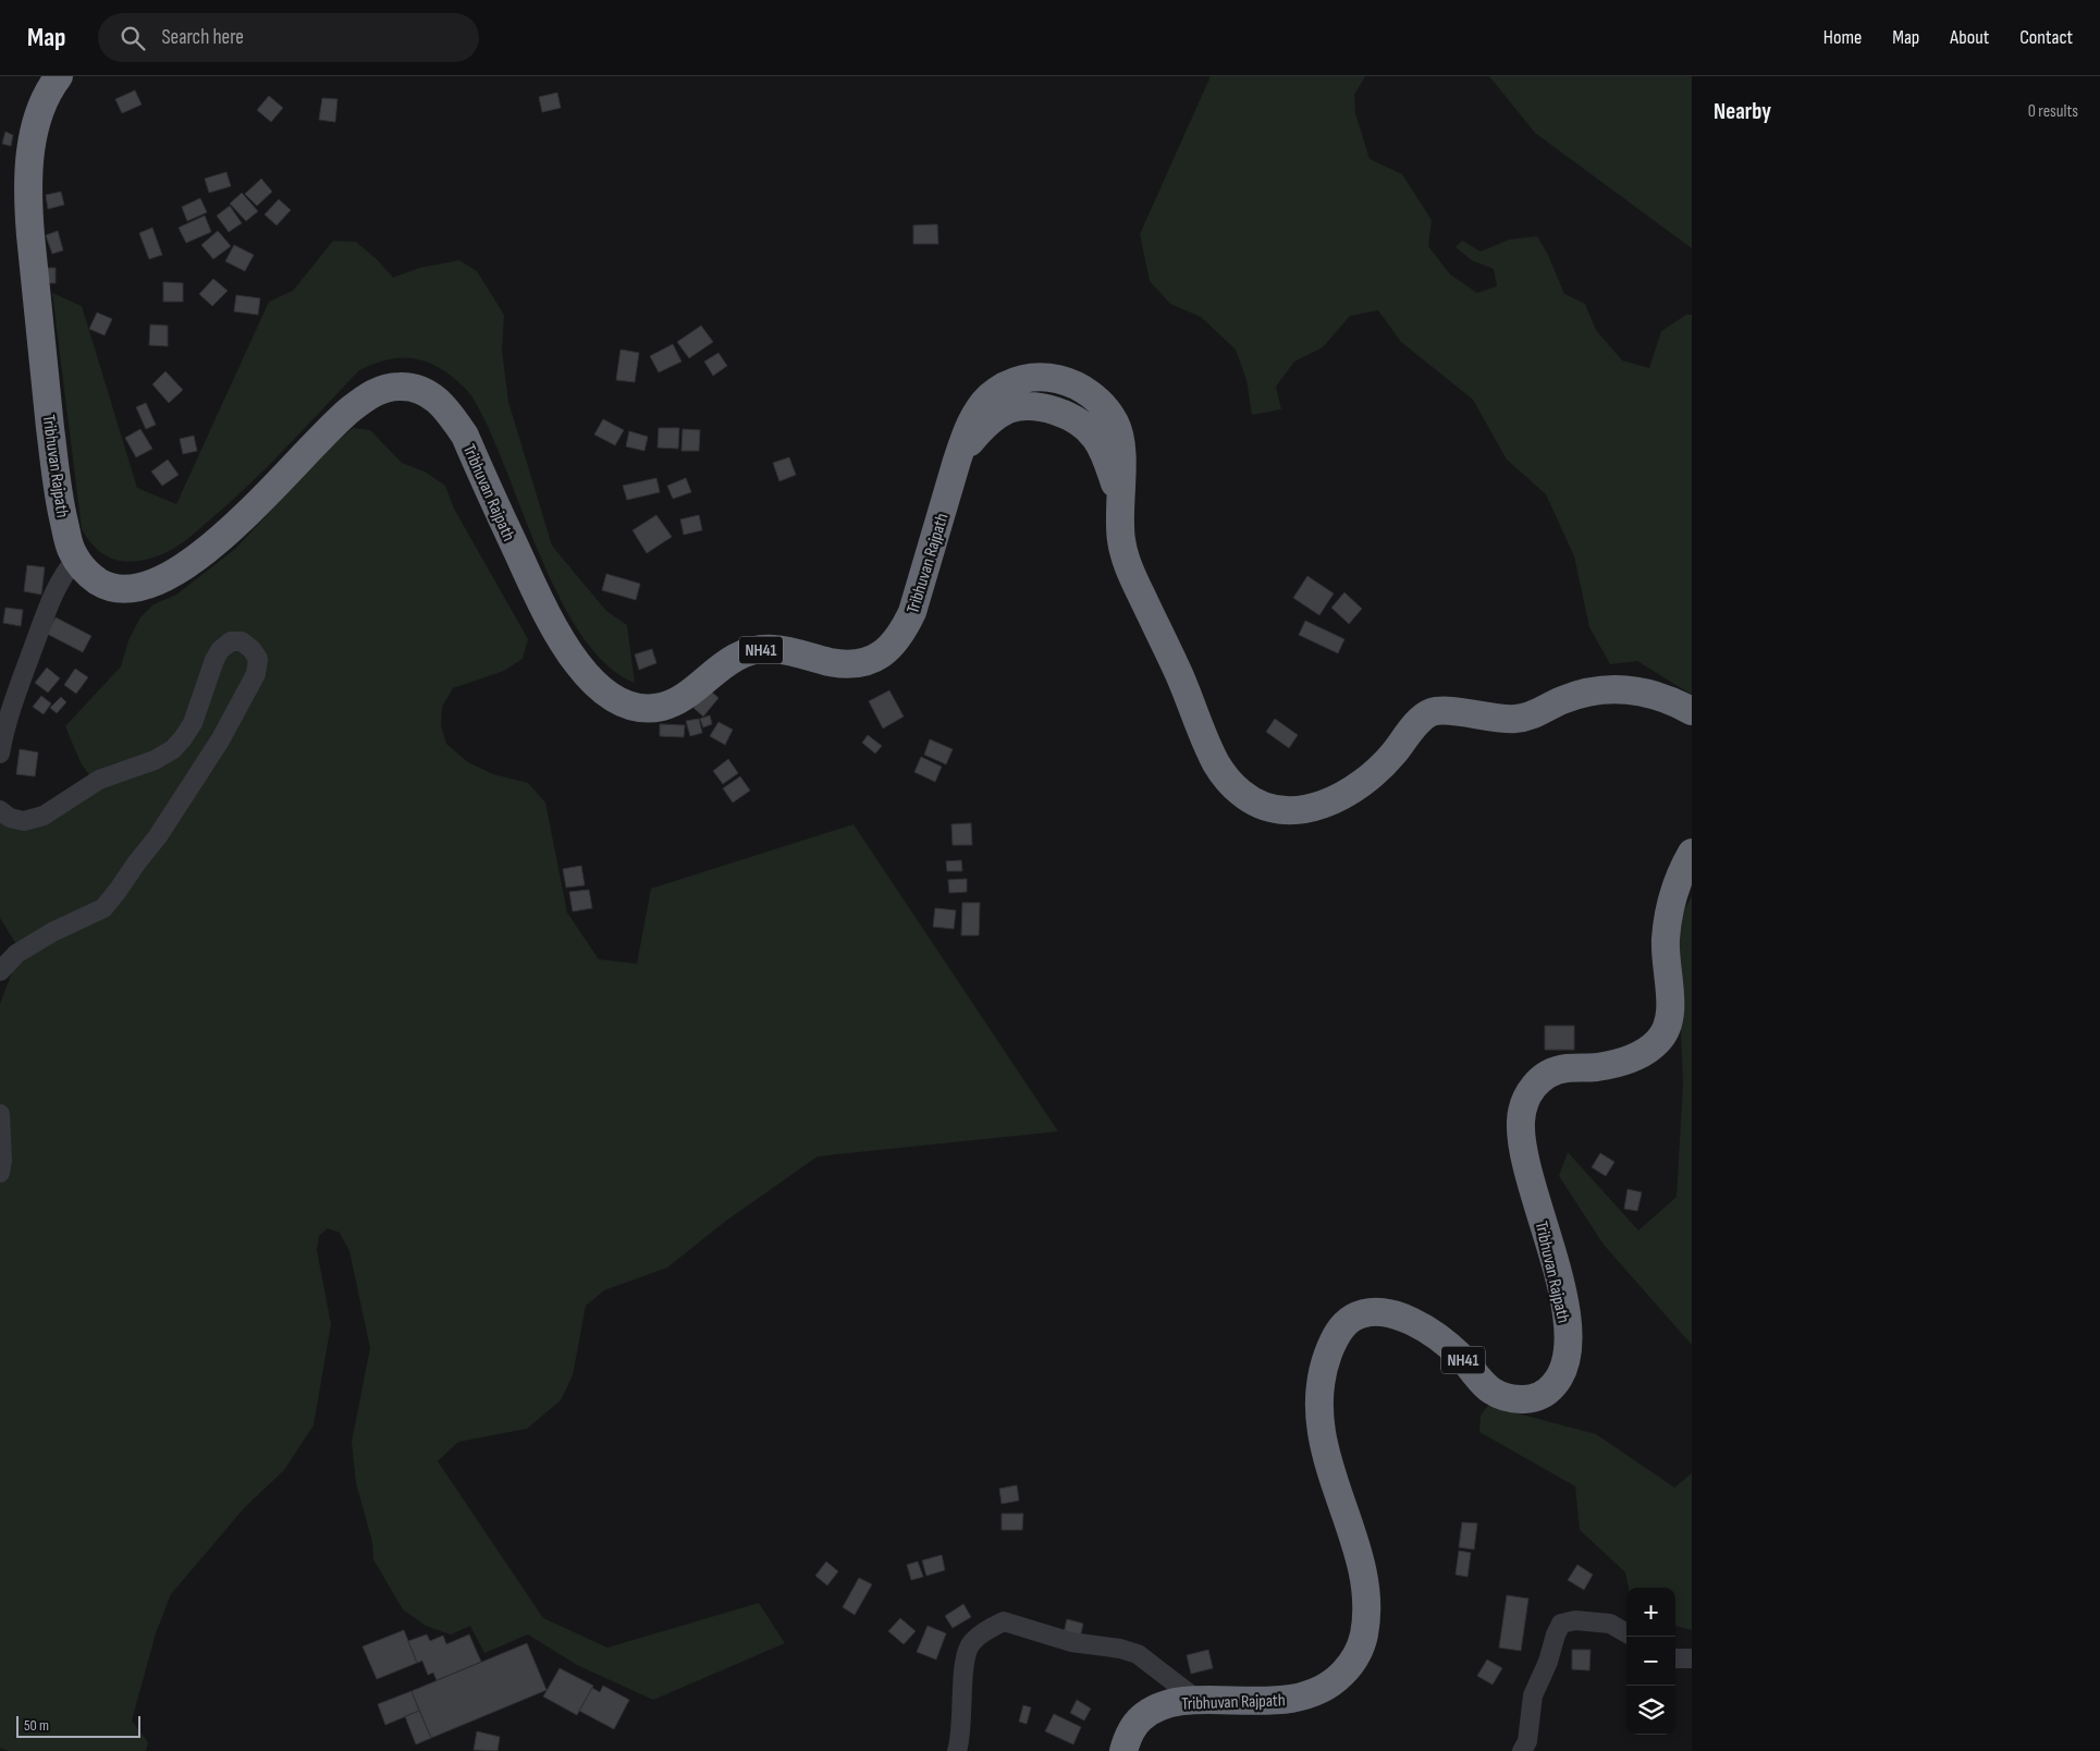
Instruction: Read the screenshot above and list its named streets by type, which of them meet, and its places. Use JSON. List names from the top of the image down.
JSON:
{
  "streets": {
    "highway": ["Tribhuvan Rajpath", "NH41"]
  },
  "scale_bar": "50 m",
  "page": {
    "header": "Map",
    "search": "Search here",
    "nav": [
      "Home",
      "Map",
      "About",
      "Contact"
    ],
    "heading": ["Nearby", "0 results"],
    "map_buttons": ["+", "−"],
    "scale": "50 m"
  }
}
